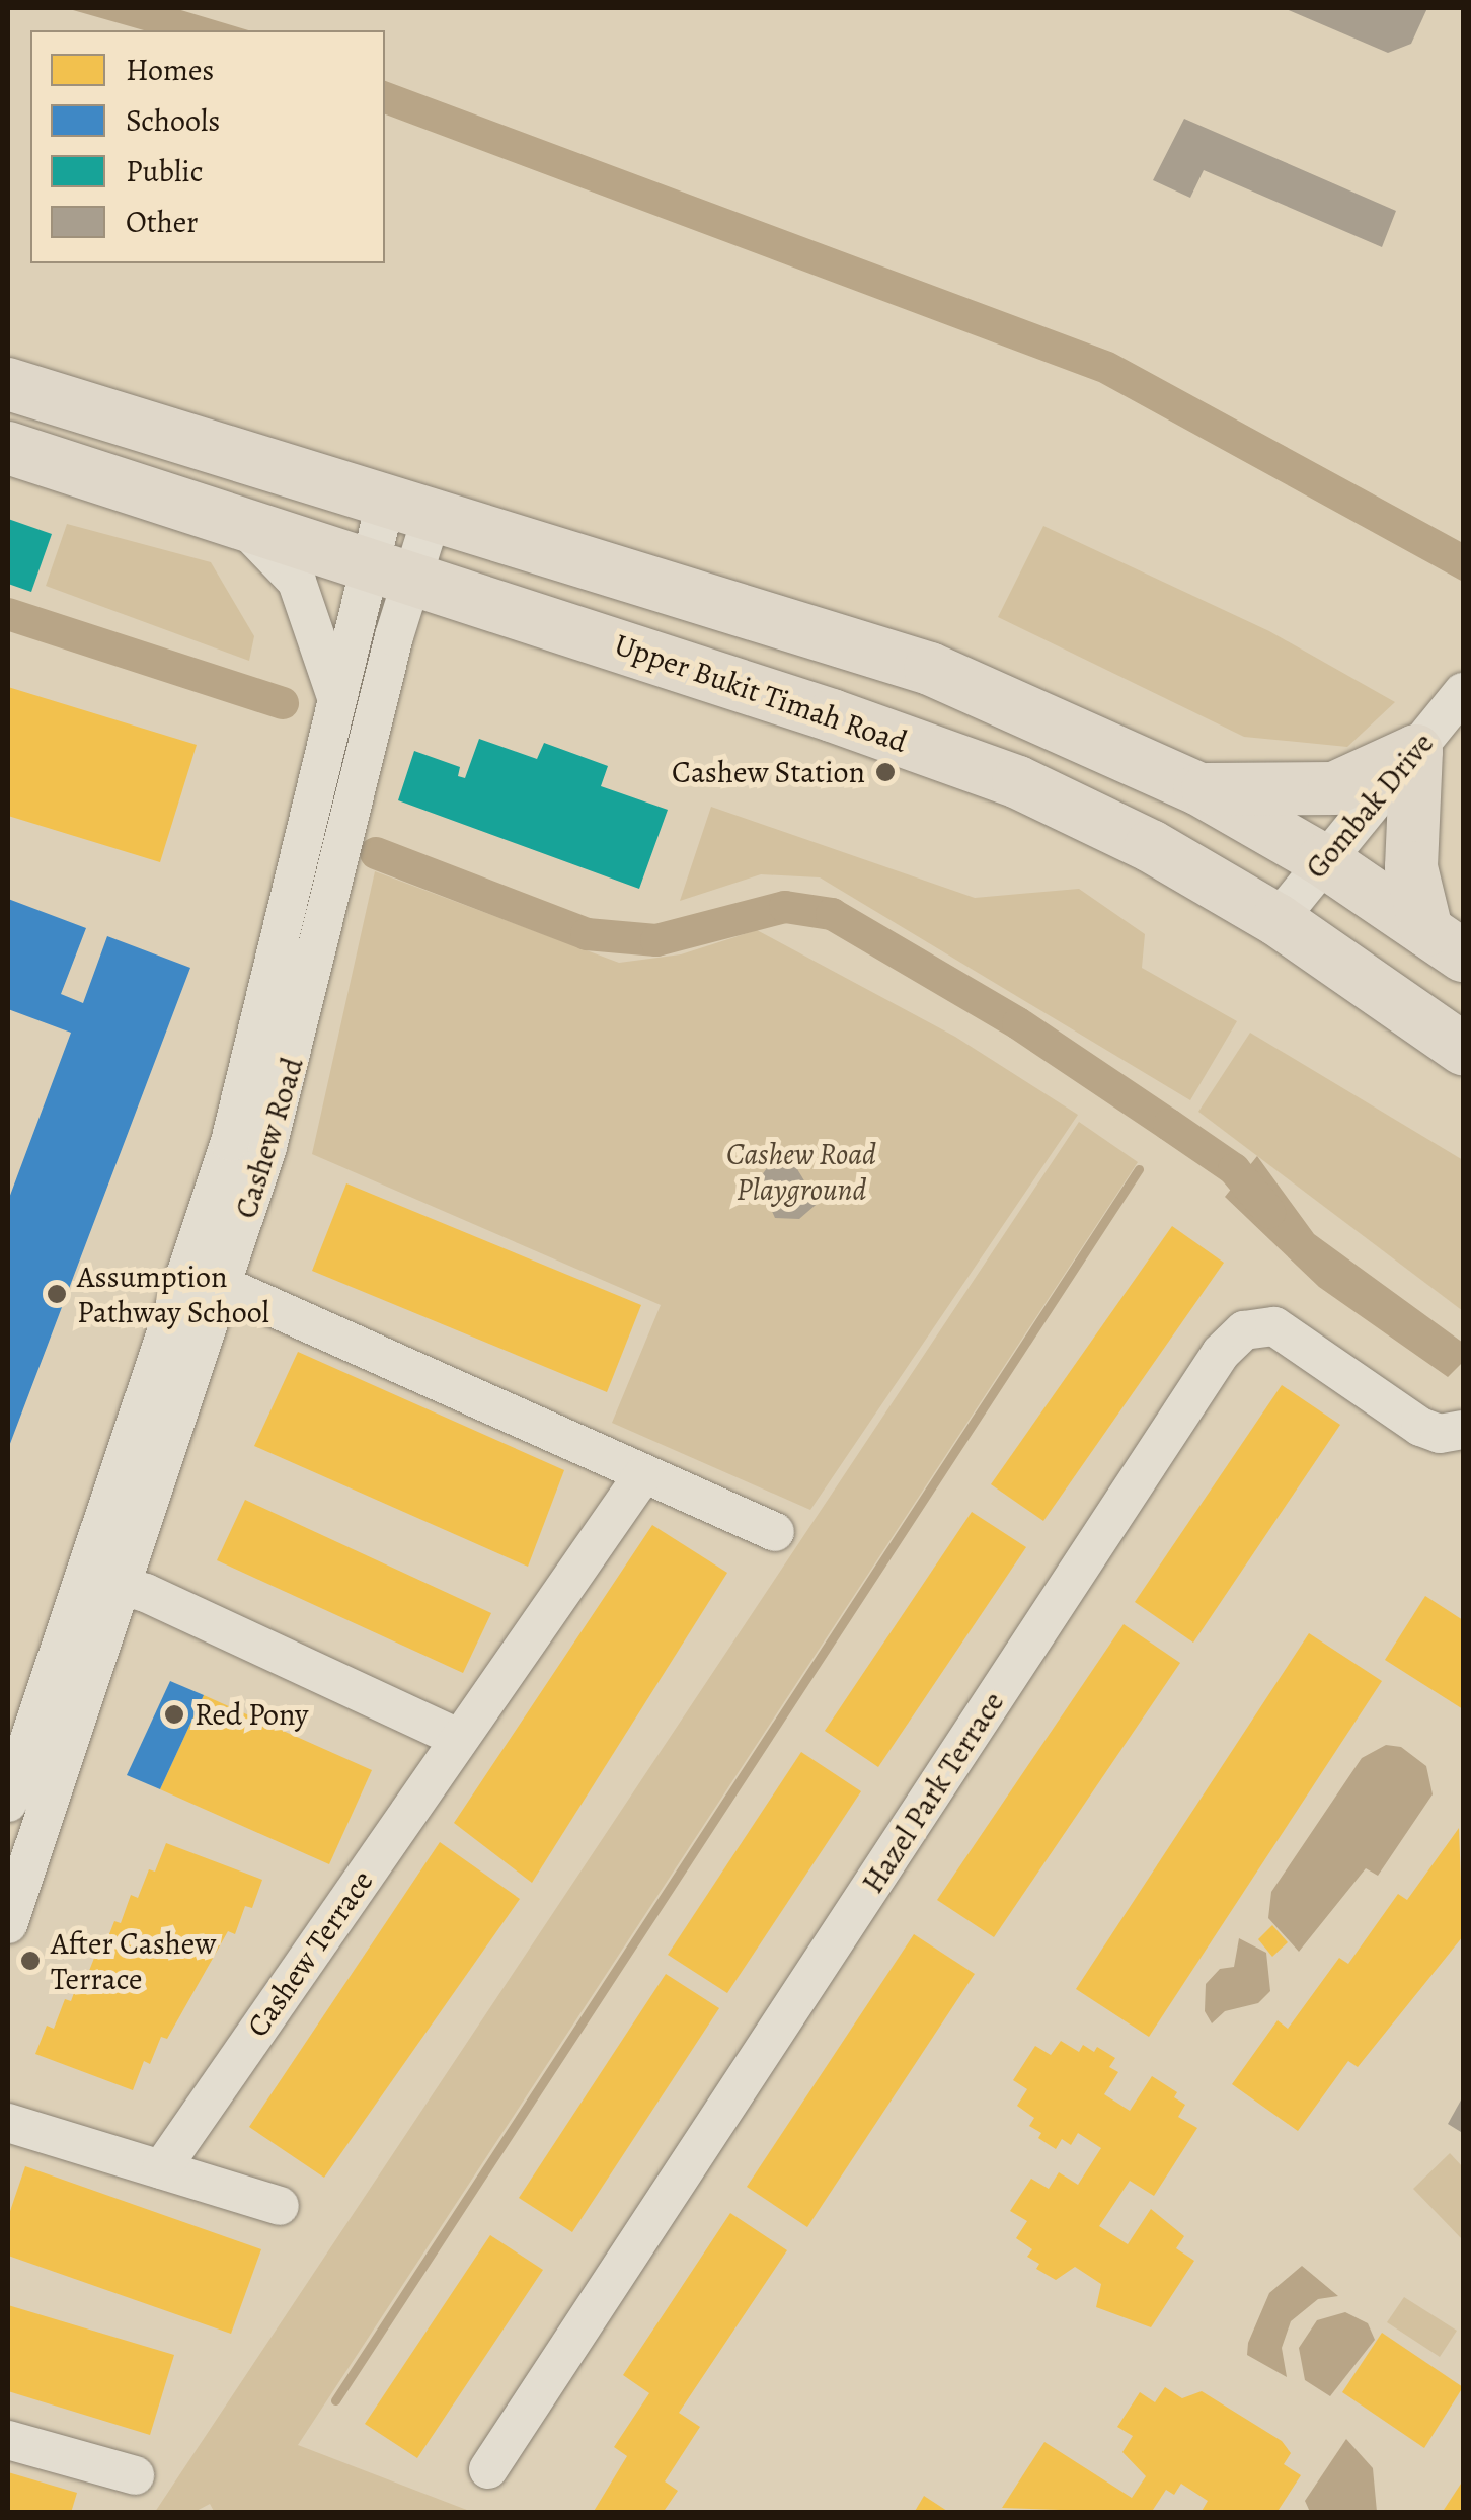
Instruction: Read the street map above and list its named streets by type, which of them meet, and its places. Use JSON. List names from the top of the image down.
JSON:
{
  "streets": {
    "highway": ["Upper Bukit Timah Road"],
    "street": [
      "Gombak Drive",
      "Cashew Road",
      "Hazel Park Terrace",
      "Cashew Terrace"
    ]
  },
  "crossings": [
    ["Upper Bukit Timah Road", "Gombak Drive"],
    ["Upper Bukit Timah Road", "Cashew Road"]
  ],
  "parks": ["Cashew Road Playground"],
  "places": [
    "Cashew Station",
    "Assumption Pathway School",
    "Red Pony",
    "After Cashew Terrace"
  ],
  "legend": [
    "Homes",
    "Schools",
    "Public",
    "Other"
  ]
}
